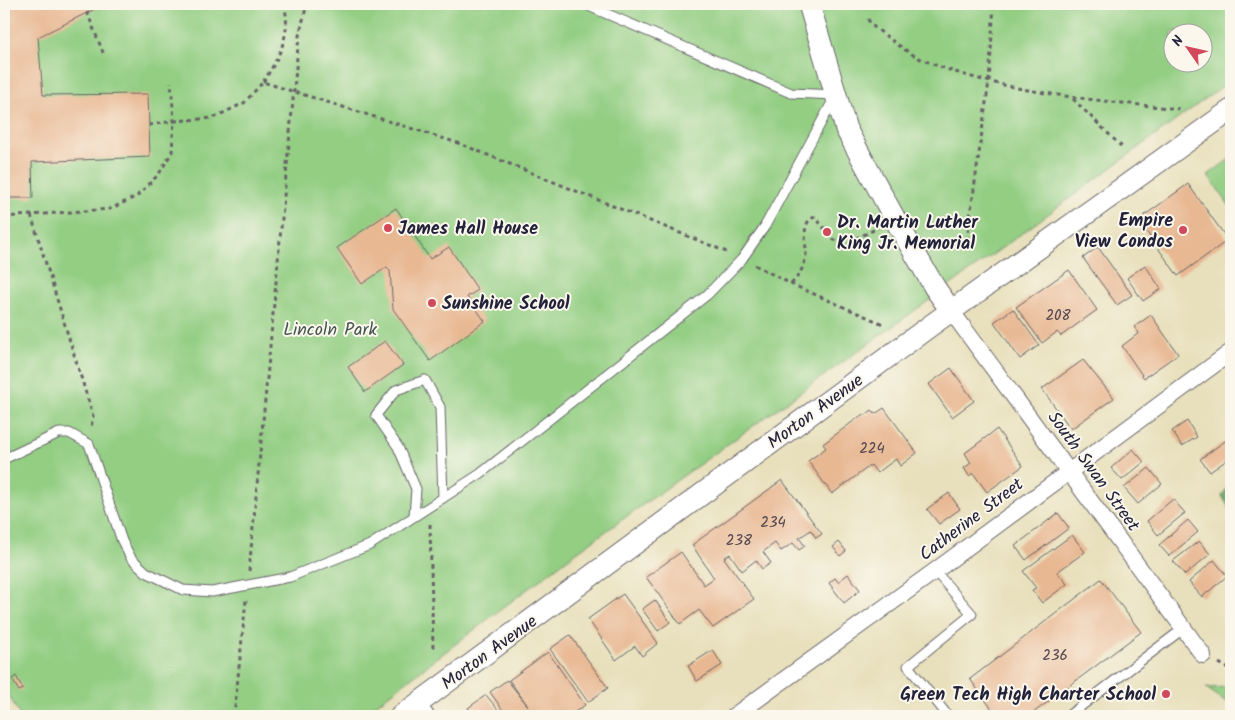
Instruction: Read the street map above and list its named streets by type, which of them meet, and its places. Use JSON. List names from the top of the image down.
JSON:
{
  "streets": {
    "street": ["Morton Avenue", "South Swan Street", "Catherine Street"]
  },
  "crossings": [
    ["Morton Avenue", "South Swan Street"],
    ["South Swan Street", "Catherine Street"]
  ],
  "parks": ["Lincoln Park"],
  "places": [
    "James Hall House",
    "Empire View Condos",
    "Dr. Martin Luther King Jr. Memorial",
    "Sunshine School",
    "Green Tech High Charter School"
  ],
  "house_numbers": [
    "208",
    "224",
    "234",
    "238",
    "236"
  ],
  "north": "top left"
}
